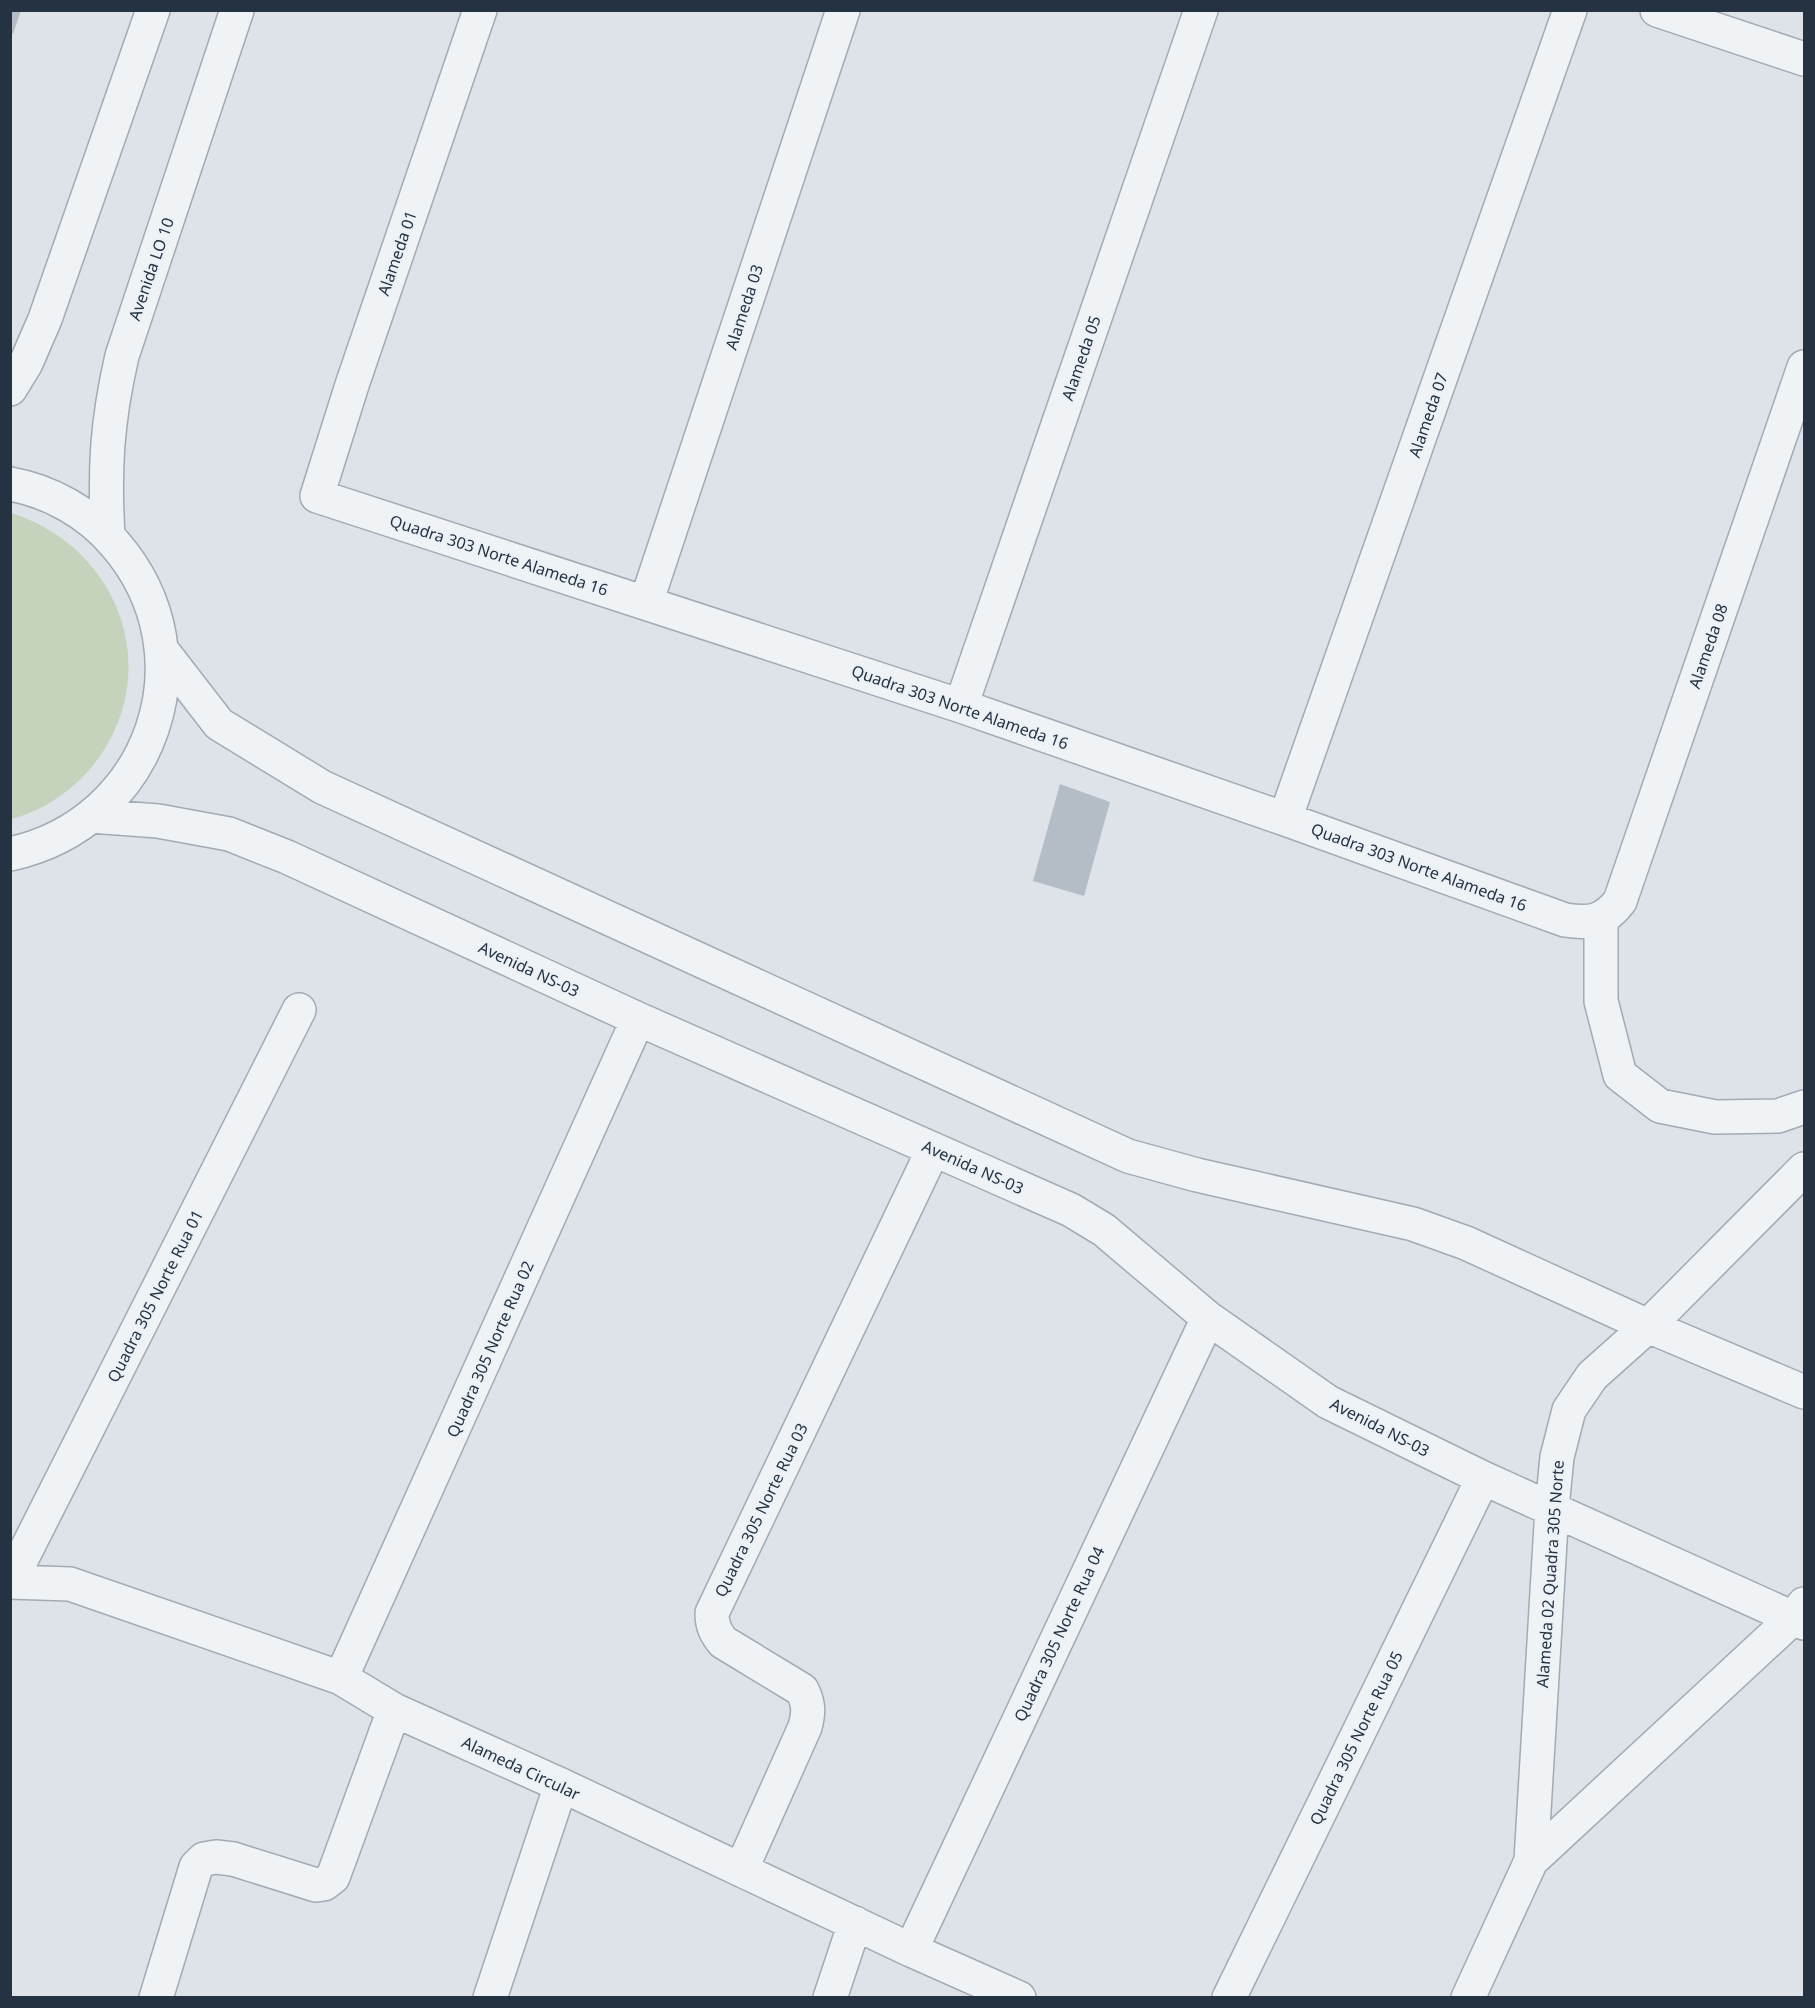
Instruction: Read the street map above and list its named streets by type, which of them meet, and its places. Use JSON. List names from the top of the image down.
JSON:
{
  "streets": {
    "street": [
      "Alameda 01",
      "Avenida LO 10",
      "Alameda 03",
      "Alameda 05",
      "Alameda 07",
      "Quadra 303 Norte Alameda 16",
      "Alameda 08",
      "Avenida NS-03",
      "Quadra 305 Norte Rua 01",
      "Quadra 305 Norte Rua 02",
      "Quadra 305 Norte Rua 03",
      "Alameda 02 Quadra 305 Norte",
      "Quadra 305 Norte Rua 04",
      "Quadra 305 Norte Rua 05",
      "Alameda Circular"
    ]
  },
  "crossings": [
    ["Alameda 01", "Quadra 303 Norte Alameda 16"],
    ["Alameda 03", "Quadra 303 Norte Alameda 16"],
    ["Alameda 05", "Quadra 303 Norte Alameda 16"],
    ["Alameda 07", "Quadra 303 Norte Alameda 16"],
    ["Quadra 303 Norte Alameda 16", "Alameda 08"],
    ["Avenida NS-03", "Quadra 305 Norte Rua 02"],
    ["Avenida NS-03", "Quadra 305 Norte Rua 03"],
    ["Avenida NS-03", "Alameda 02 Quadra 305 Norte"],
    ["Avenida NS-03", "Quadra 305 Norte Rua 04"],
    ["Avenida NS-03", "Quadra 305 Norte Rua 05"],
    ["Quadra 305 Norte Rua 01", "Alameda Circular"],
    ["Quadra 305 Norte Rua 02", "Alameda Circular"],
    ["Quadra 305 Norte Rua 03", "Alameda Circular"],
    ["Quadra 305 Norte Rua 04", "Alameda Circular"]
  ]
}
